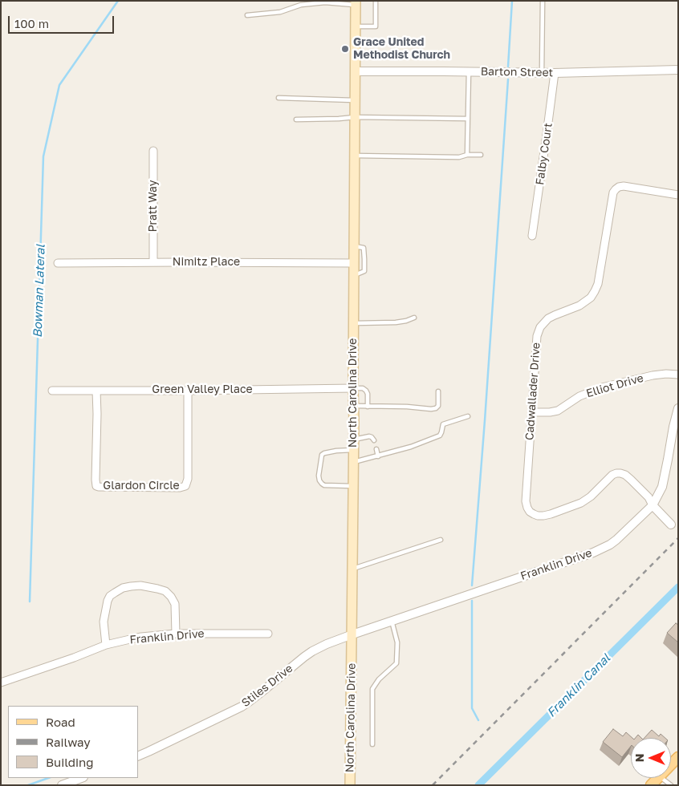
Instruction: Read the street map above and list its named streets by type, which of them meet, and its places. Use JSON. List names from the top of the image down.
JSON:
{
  "streets": {
    "main road": ["North Carolina Drive"],
    "street": [
      "Barton Street",
      "Falby Court",
      "Pratt Way",
      "Nimitz Place",
      "Elliot Drive",
      "Green Valley Place",
      "Cadwallader Drive",
      "Glardon Circle",
      "Franklin Drive",
      "Stiles Drive"
    ]
  },
  "crossings": [
    ["Barton Street", "Falby Court"],
    ["Barton Street", "North Carolina Drive"],
    ["Pratt Way", "Nimitz Place"],
    ["Nimitz Place", "North Carolina Drive"],
    ["Elliot Drive", "Cadwallader Drive"],
    ["Green Valley Place", "North Carolina Drive"],
    ["Green Valley Place", "Glardon Circle"],
    ["Cadwallader Drive", "Franklin Drive"],
    ["North Carolina Drive", "Franklin Drive"],
    ["North Carolina Drive", "Stiles Drive"],
    ["Franklin Drive", "Stiles Drive"]
  ],
  "water": ["Bowman Lateral", "Franklin Canal"],
  "places": ["Grace United Methodist Church"],
  "legend": ["Road", "Railway", "Building"],
  "scale_bar": "100 m",
  "north": "left"
}
